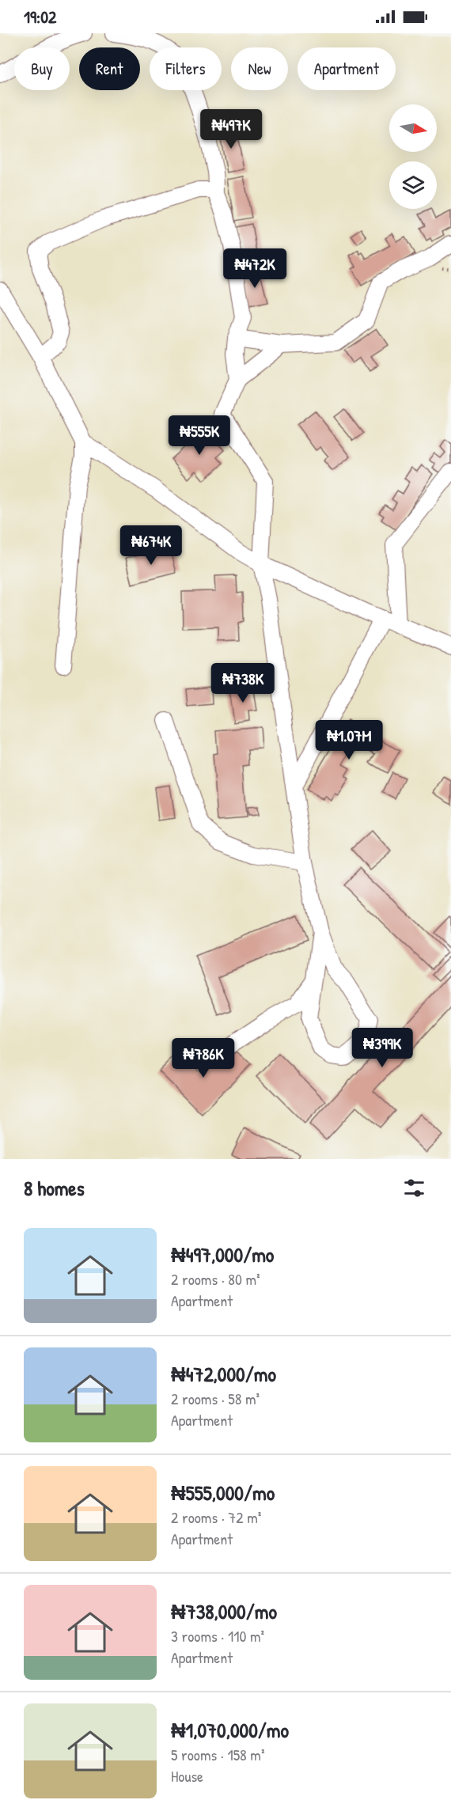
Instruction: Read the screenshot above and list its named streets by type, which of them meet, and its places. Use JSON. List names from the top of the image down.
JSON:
{
  "north": "right",
  "page": {
    "status": "19:02",
    "chip": [
      "Buy",
      "Rent",
      "Filters",
      "New",
      "Apartment"
    ],
    "price": [
      "₦497K",
      "₦472K",
      "₦555K",
      "₦674K",
      "₦738K",
      "₦1.07M",
      "₦399K",
      "₦786K"
    ],
    "heading": "8 homes",
    "list": [
      {
        "name": "₦497,000/mo",
        "note": "2 rooms · 80 m² · Apartment"
      },
      {
        "name": "₦472,000/mo",
        "note": "2 rooms · 58 m² · Apartment"
      },
      {
        "name": "₦555,000/mo",
        "note": "2 rooms · 72 m² · Apartment"
      },
      {
        "name": "₦738,000/mo",
        "note": "3 rooms · 110 m² · Apartment"
      },
      {
        "name": "₦1,070,000/mo",
        "note": "5 rooms · 158 m² · House"
      }
    ]
  }
}
